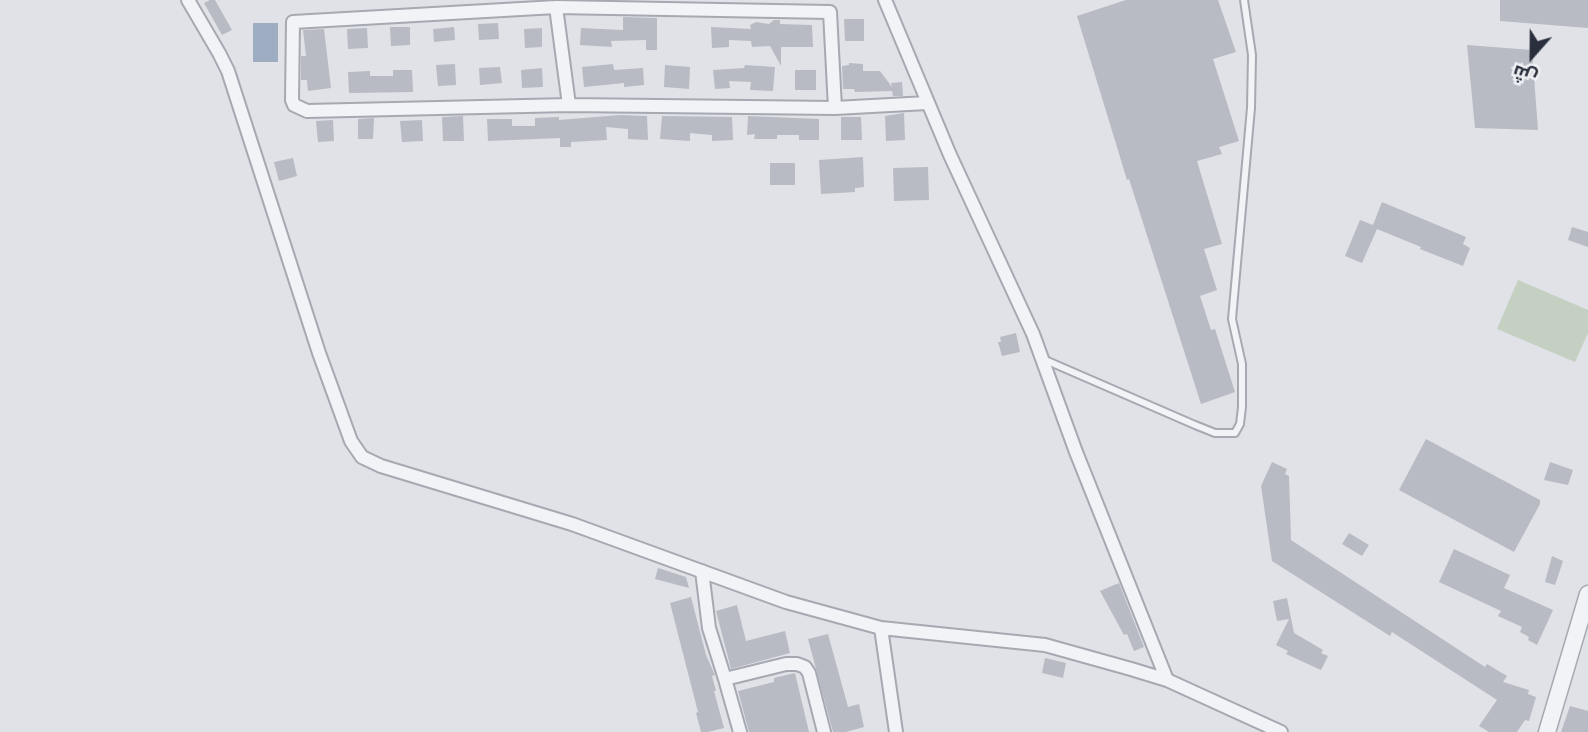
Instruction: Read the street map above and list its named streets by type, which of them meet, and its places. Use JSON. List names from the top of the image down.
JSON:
{
  "north": "bottom"
}
